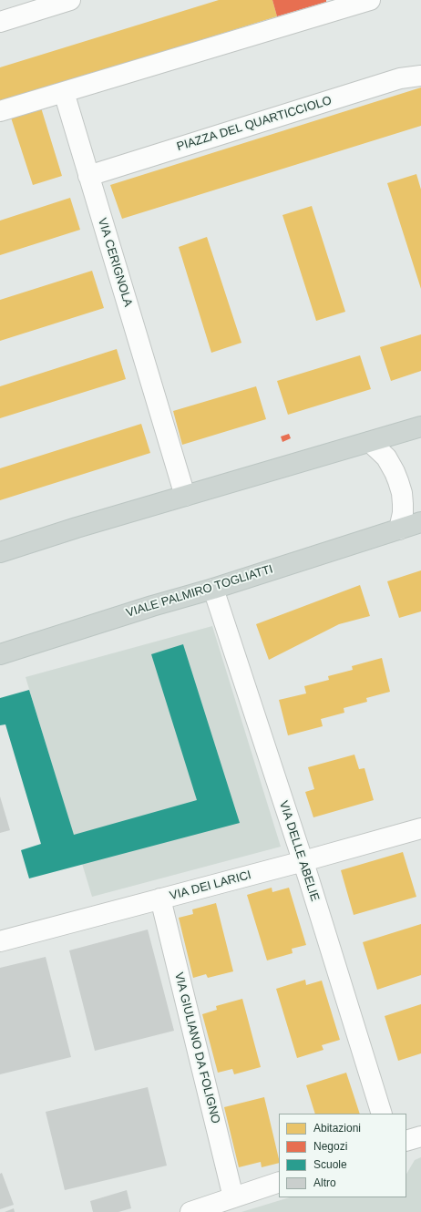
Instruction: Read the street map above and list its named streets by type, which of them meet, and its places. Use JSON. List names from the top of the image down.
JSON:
{
  "streets": {
    "main road": ["VIALE PALMIRO TOGLIATTI"],
    "street": [
      "PIAZZA DEL QUARTICCIOLO",
      "VIA CERIGNOLA",
      "VIA DELLE ABELIE",
      "VIA DEI LARICI",
      "VIA GIULIANO DA FOLIGNO"
    ]
  },
  "crossings": [
    ["PIAZZA DEL QUARTICCIOLO", "VIA CERIGNOLA"],
    ["VIALE PALMIRO TOGLIATTI", "VIA DELLE ABELIE"],
    ["VIA DELLE ABELIE", "VIA DEI LARICI"],
    ["VIA DEI LARICI", "VIA GIULIANO DA FOLIGNO"]
  ],
  "legend": [
    "Abitazioni",
    "Negozi",
    "Scuole",
    "Altro"
  ]
}
